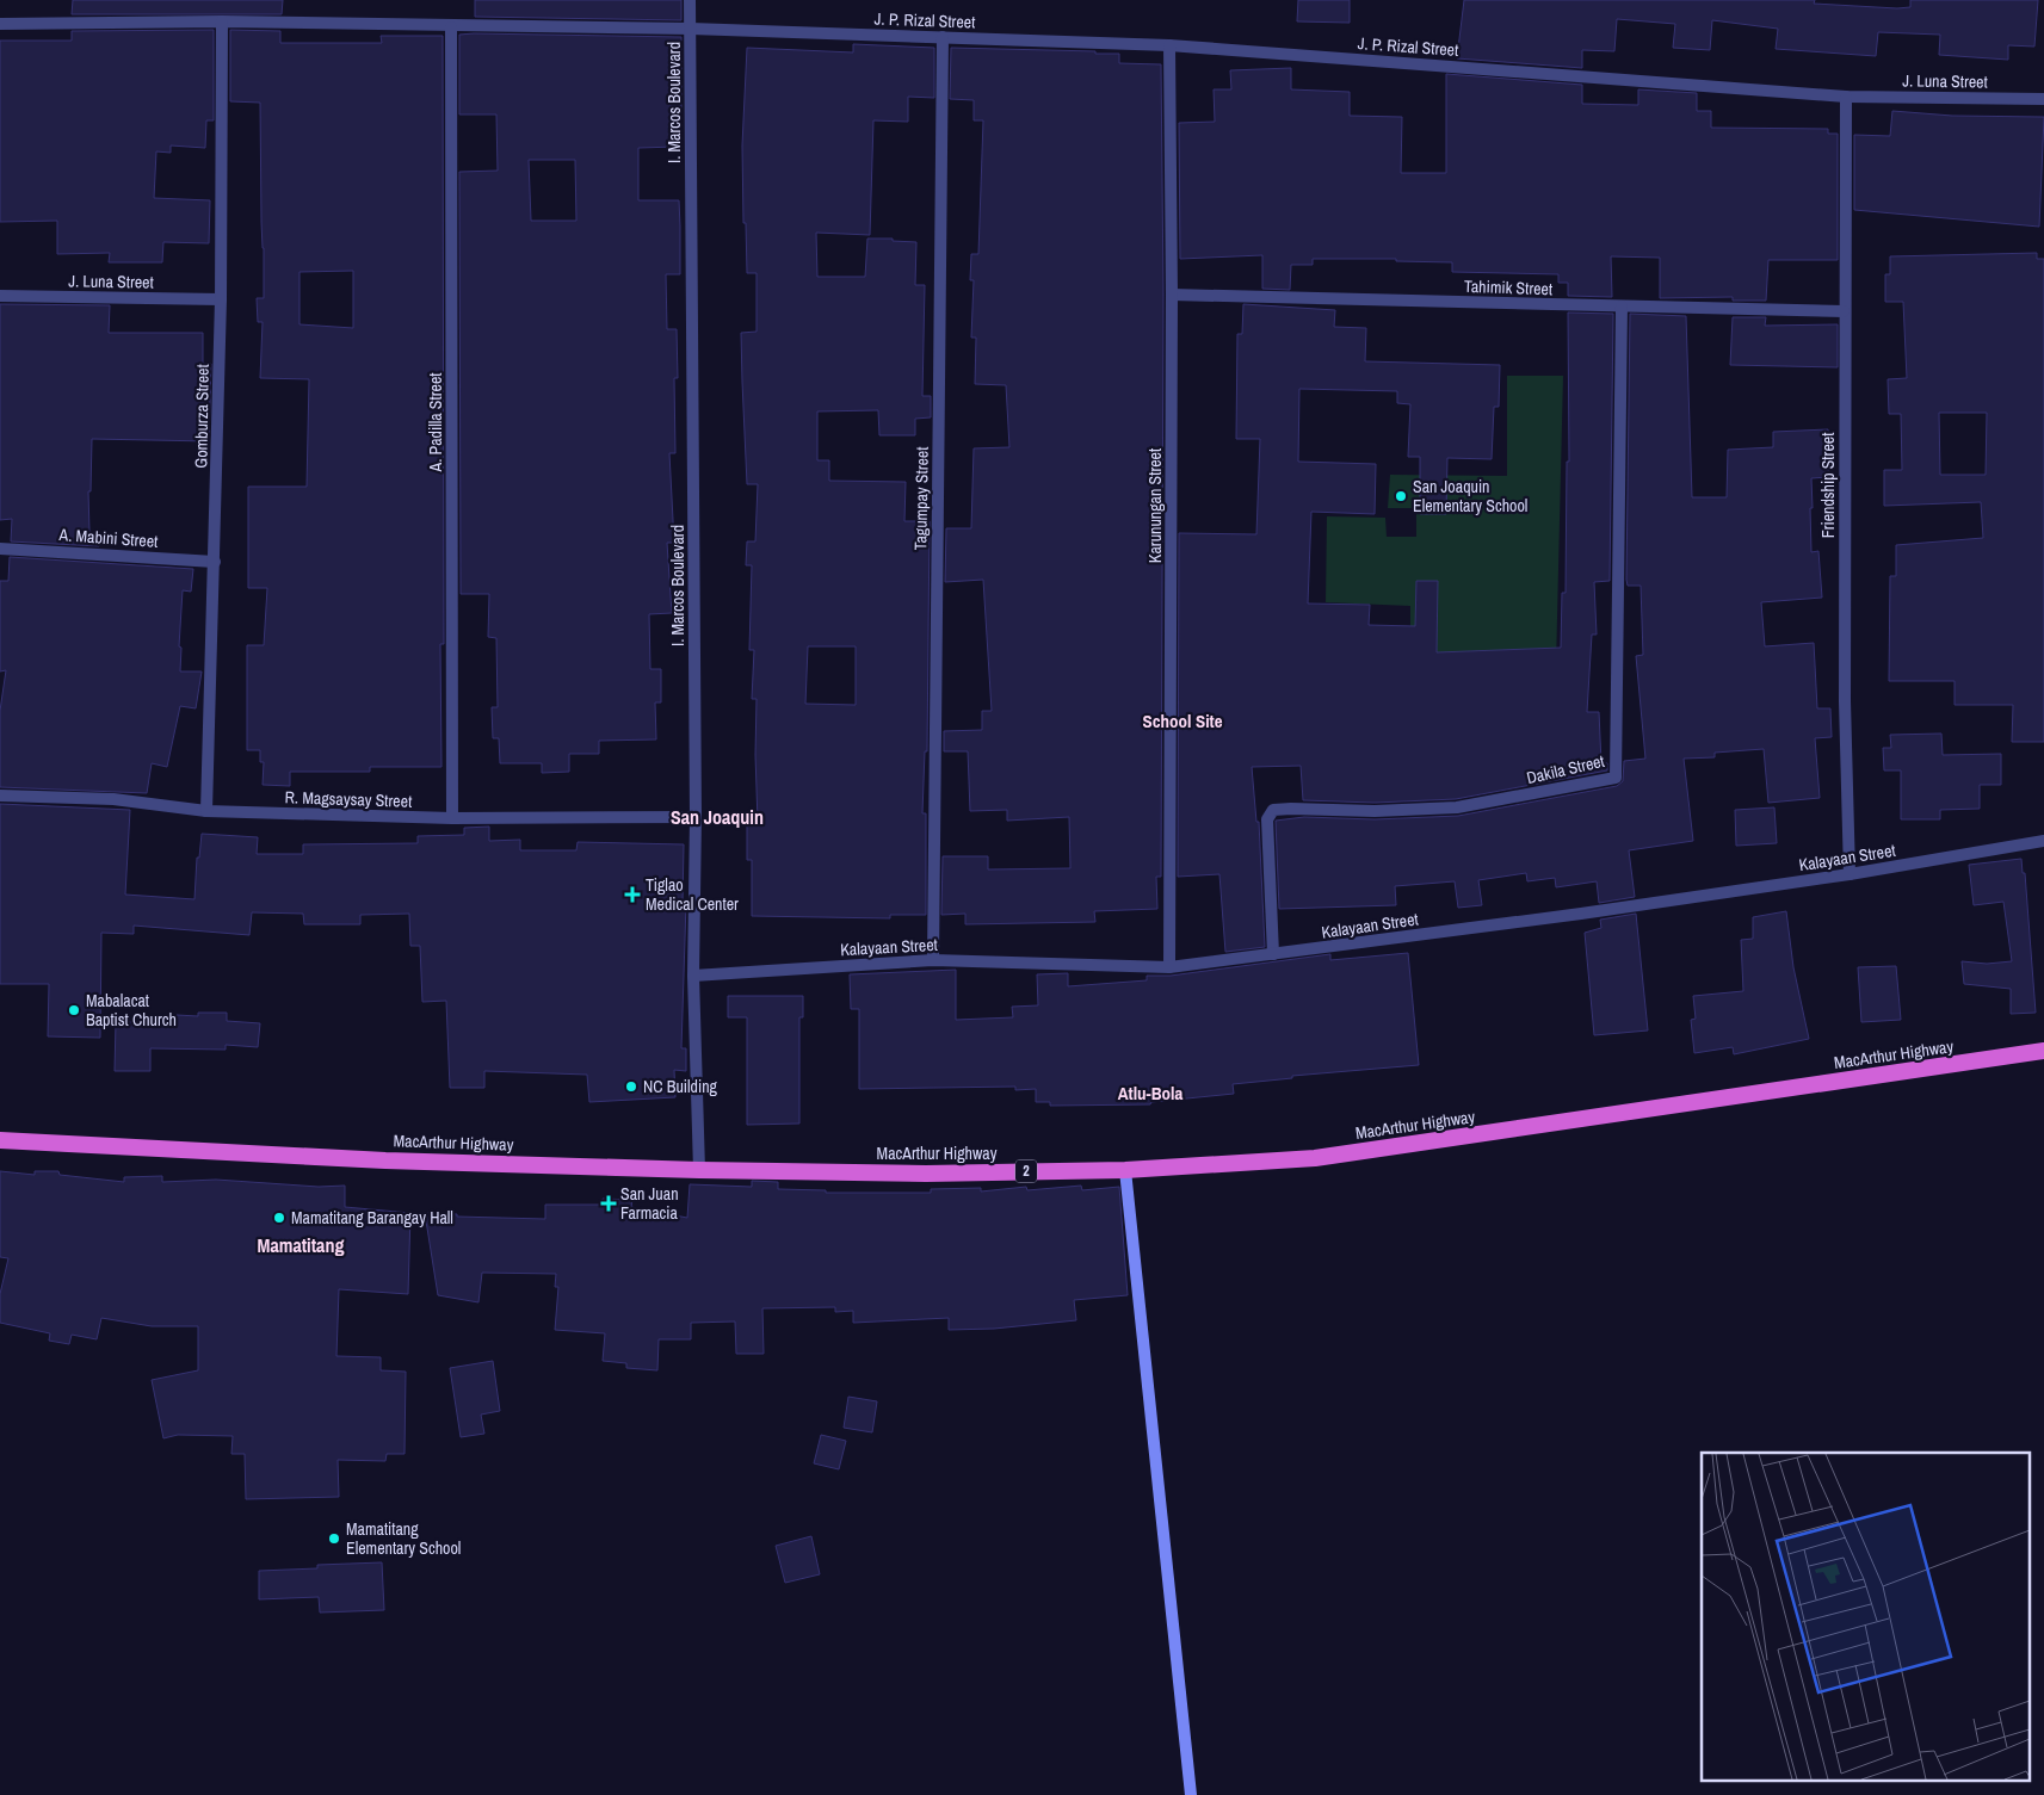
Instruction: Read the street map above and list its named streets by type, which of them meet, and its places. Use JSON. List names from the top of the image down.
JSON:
{
  "streets": {
    "highway": ["MacArthur Highway", "2"],
    "street": [
      "J. P. Rizal Street",
      "J. Luna Street",
      "I. Marcos Boulevard",
      "Tahimik Street",
      "Gomburza Street",
      "A. Padilla Street",
      "Friendship Street",
      "Tagumpay Street",
      "Karunungan Street",
      "A. Mabini Street",
      "Dakila Street",
      "R. Magsaysay Street",
      "Kalayaan Street"
    ]
  },
  "crossings": [
    ["J. P. Rizal Street", "J. Luna Street"],
    ["J. P. Rizal Street", "I. Marcos Boulevard"],
    ["J. P. Rizal Street", "Gomburza Street"],
    ["J. P. Rizal Street", "A. Padilla Street"],
    ["J. P. Rizal Street", "Friendship Street"],
    ["J. P. Rizal Street", "Tagumpay Street"],
    ["J. P. Rizal Street", "Karunungan Street"],
    ["J. Luna Street", "Gomburza Street"],
    ["J. Luna Street", "Friendship Street"],
    ["I. Marcos Boulevard", "R. Magsaysay Street"],
    ["I. Marcos Boulevard", "Kalayaan Street"],
    ["I. Marcos Boulevard", "MacArthur Highway"],
    ["Tahimik Street", "Friendship Street"],
    ["Tahimik Street", "Karunungan Street"],
    ["Tahimik Street", "Dakila Street"],
    ["Gomburza Street", "A. Mabini Street"],
    ["Gomburza Street", "R. Magsaysay Street"],
    ["A. Padilla Street", "R. Magsaysay Street"],
    ["Friendship Street", "Kalayaan Street"],
    ["Tagumpay Street", "Kalayaan Street"],
    ["Karunungan Street", "Kalayaan Street"],
    ["Dakila Street", "Kalayaan Street"]
  ],
  "districts": [
    "School Site",
    "San Joaquin",
    "Atlu-Bola",
    "Mamatitang"
  ],
  "places": {
    "other": [
      "San Joaquin Elementary School",
      "Mabalacat Baptist Church",
      "NC Building",
      "Mamatitang Barangay Hall",
      "Mamatitang Elementary School"
    ],
    "health": ["Tiglao Medical Center", "San Juan Farmacia"]
  }
}
